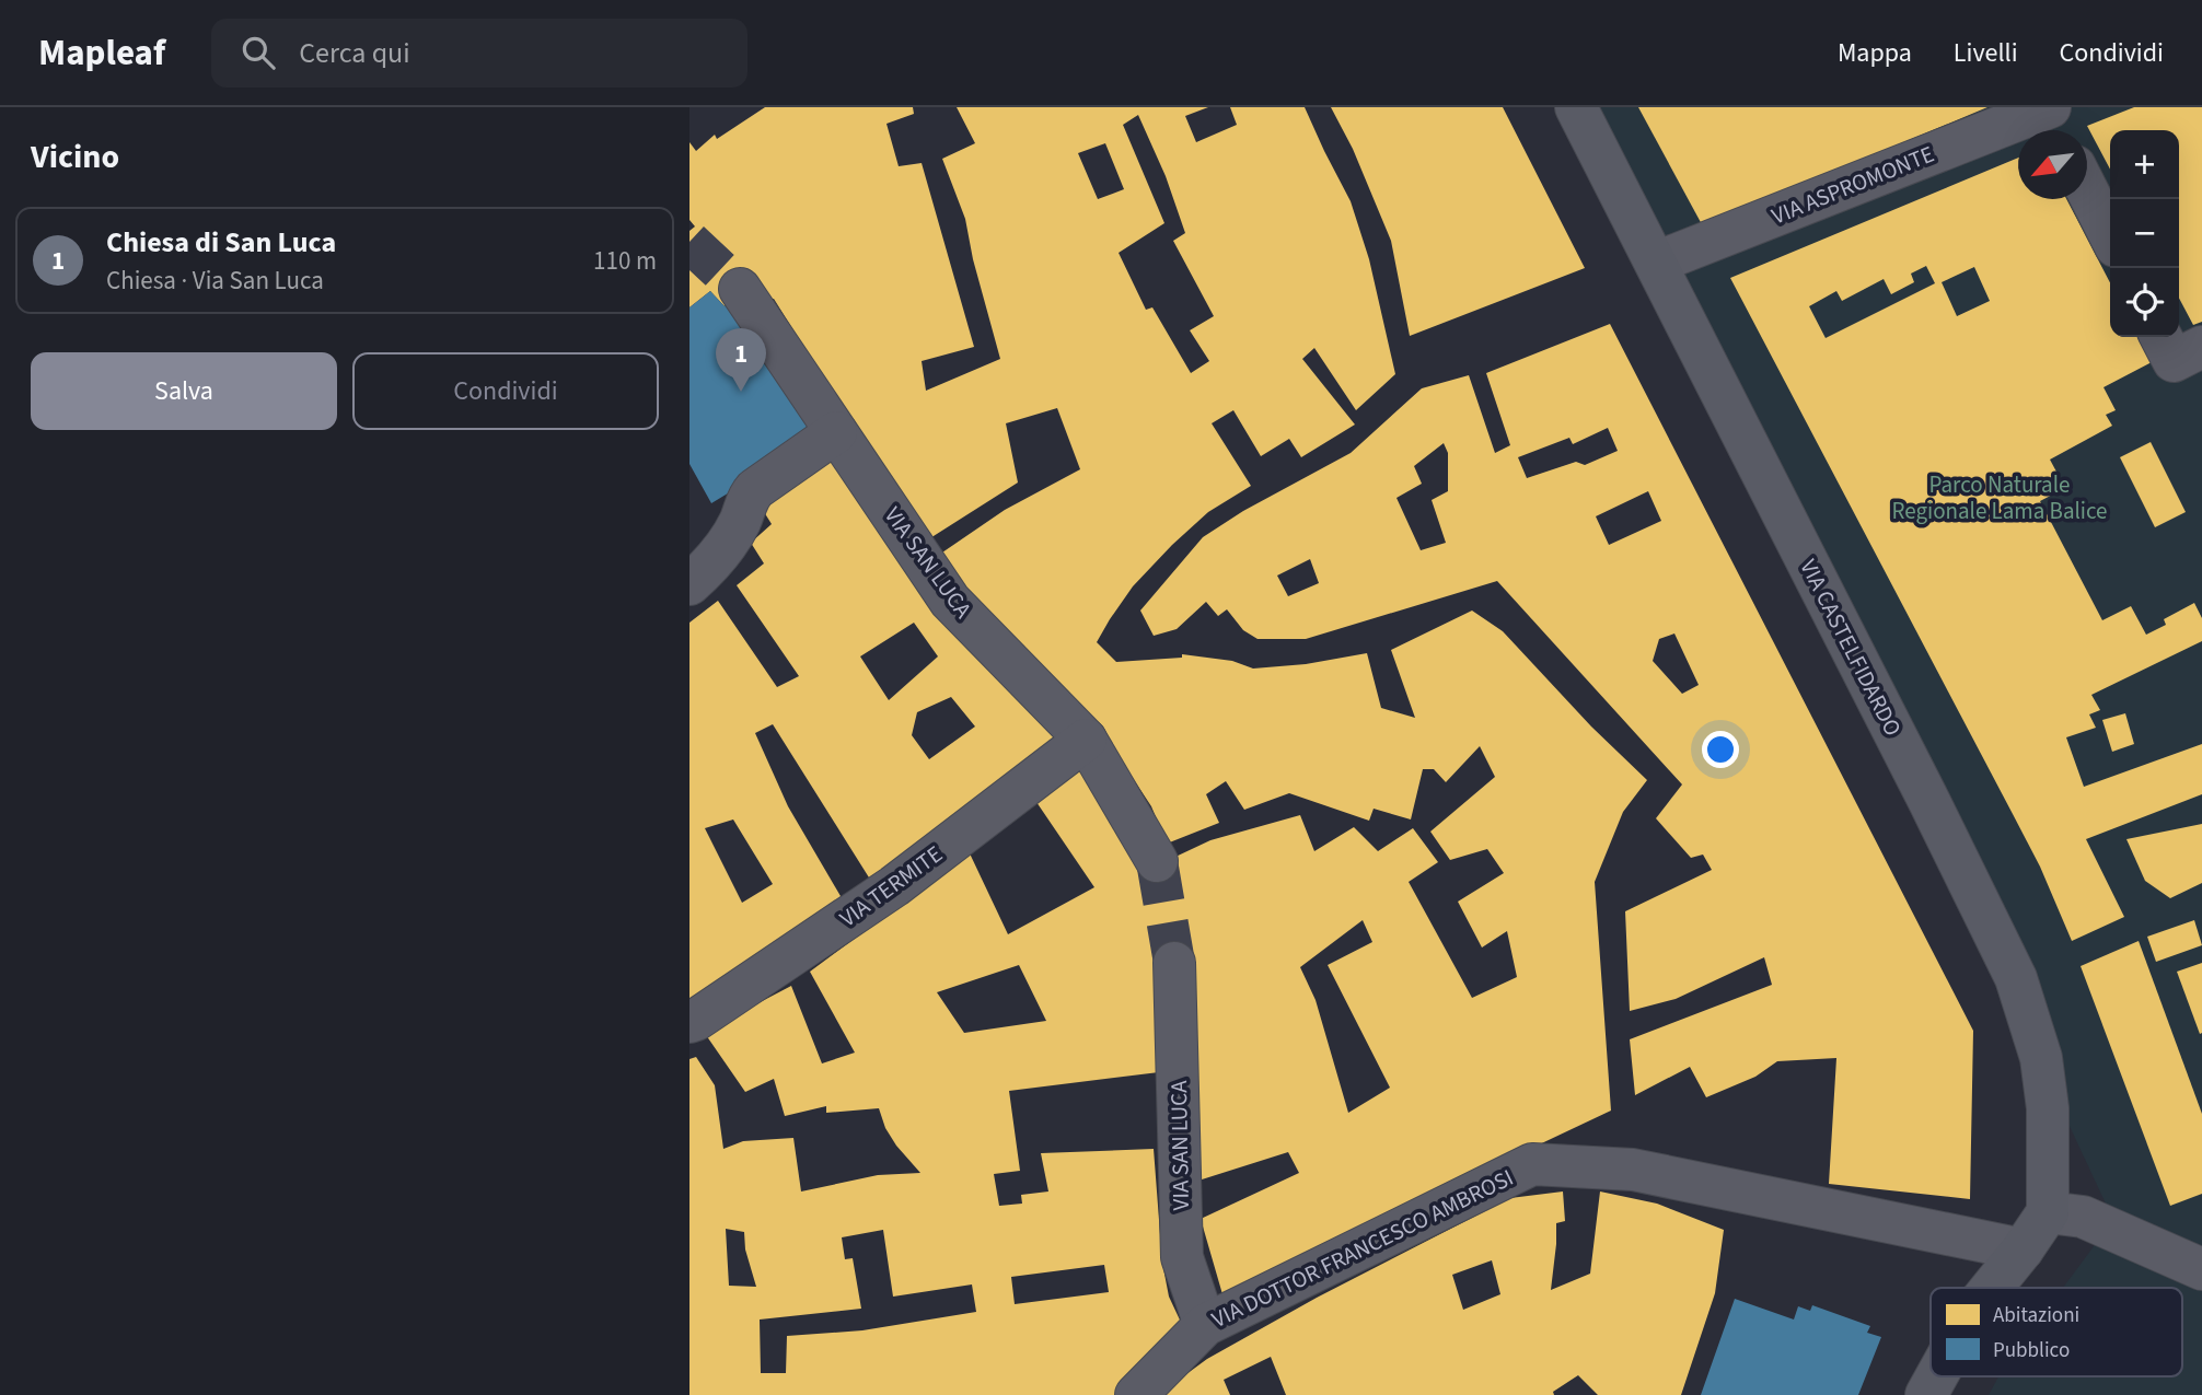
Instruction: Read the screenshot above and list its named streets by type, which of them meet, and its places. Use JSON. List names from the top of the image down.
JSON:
{
  "streets": {
    "street": [
      "VIA ASPROMONTE",
      "VIA SAN LUCA",
      "VIA CASTELFIDARDO",
      "VIA TERMITE",
      "VIA DOTTOR FRANCESCO AMBROSI"
    ]
  },
  "crossings": [
    ["VIA ASPROMONTE", "VIA CASTELFIDARDO"],
    ["VIA SAN LUCA", "VIA TERMITE"],
    ["VIA SAN LUCA", "VIA DOTTOR FRANCESCO AMBROSI"]
  ],
  "parks": ["Parco Naturale Regionale Lama Balice"],
  "legend": ["Abitazioni", "Pubblico"],
  "north": "bottom left",
  "page": {
    "header": "Mapleaf",
    "search": "Cerca qui",
    "nav": ["Mappa", "Livelli", "Condividi"],
    "heading": "Vicino",
    "map_buttons": ["+", "−"],
    "list": [
      {
        "mark": "1",
        "name": "Chiesa di San Luca",
        "note": "Chiesa · Via San Luca",
        "value": "110 m"
      }
    ],
    "pins": "1",
    "buttons": ["Salva", "Condividi"]
  }
}
